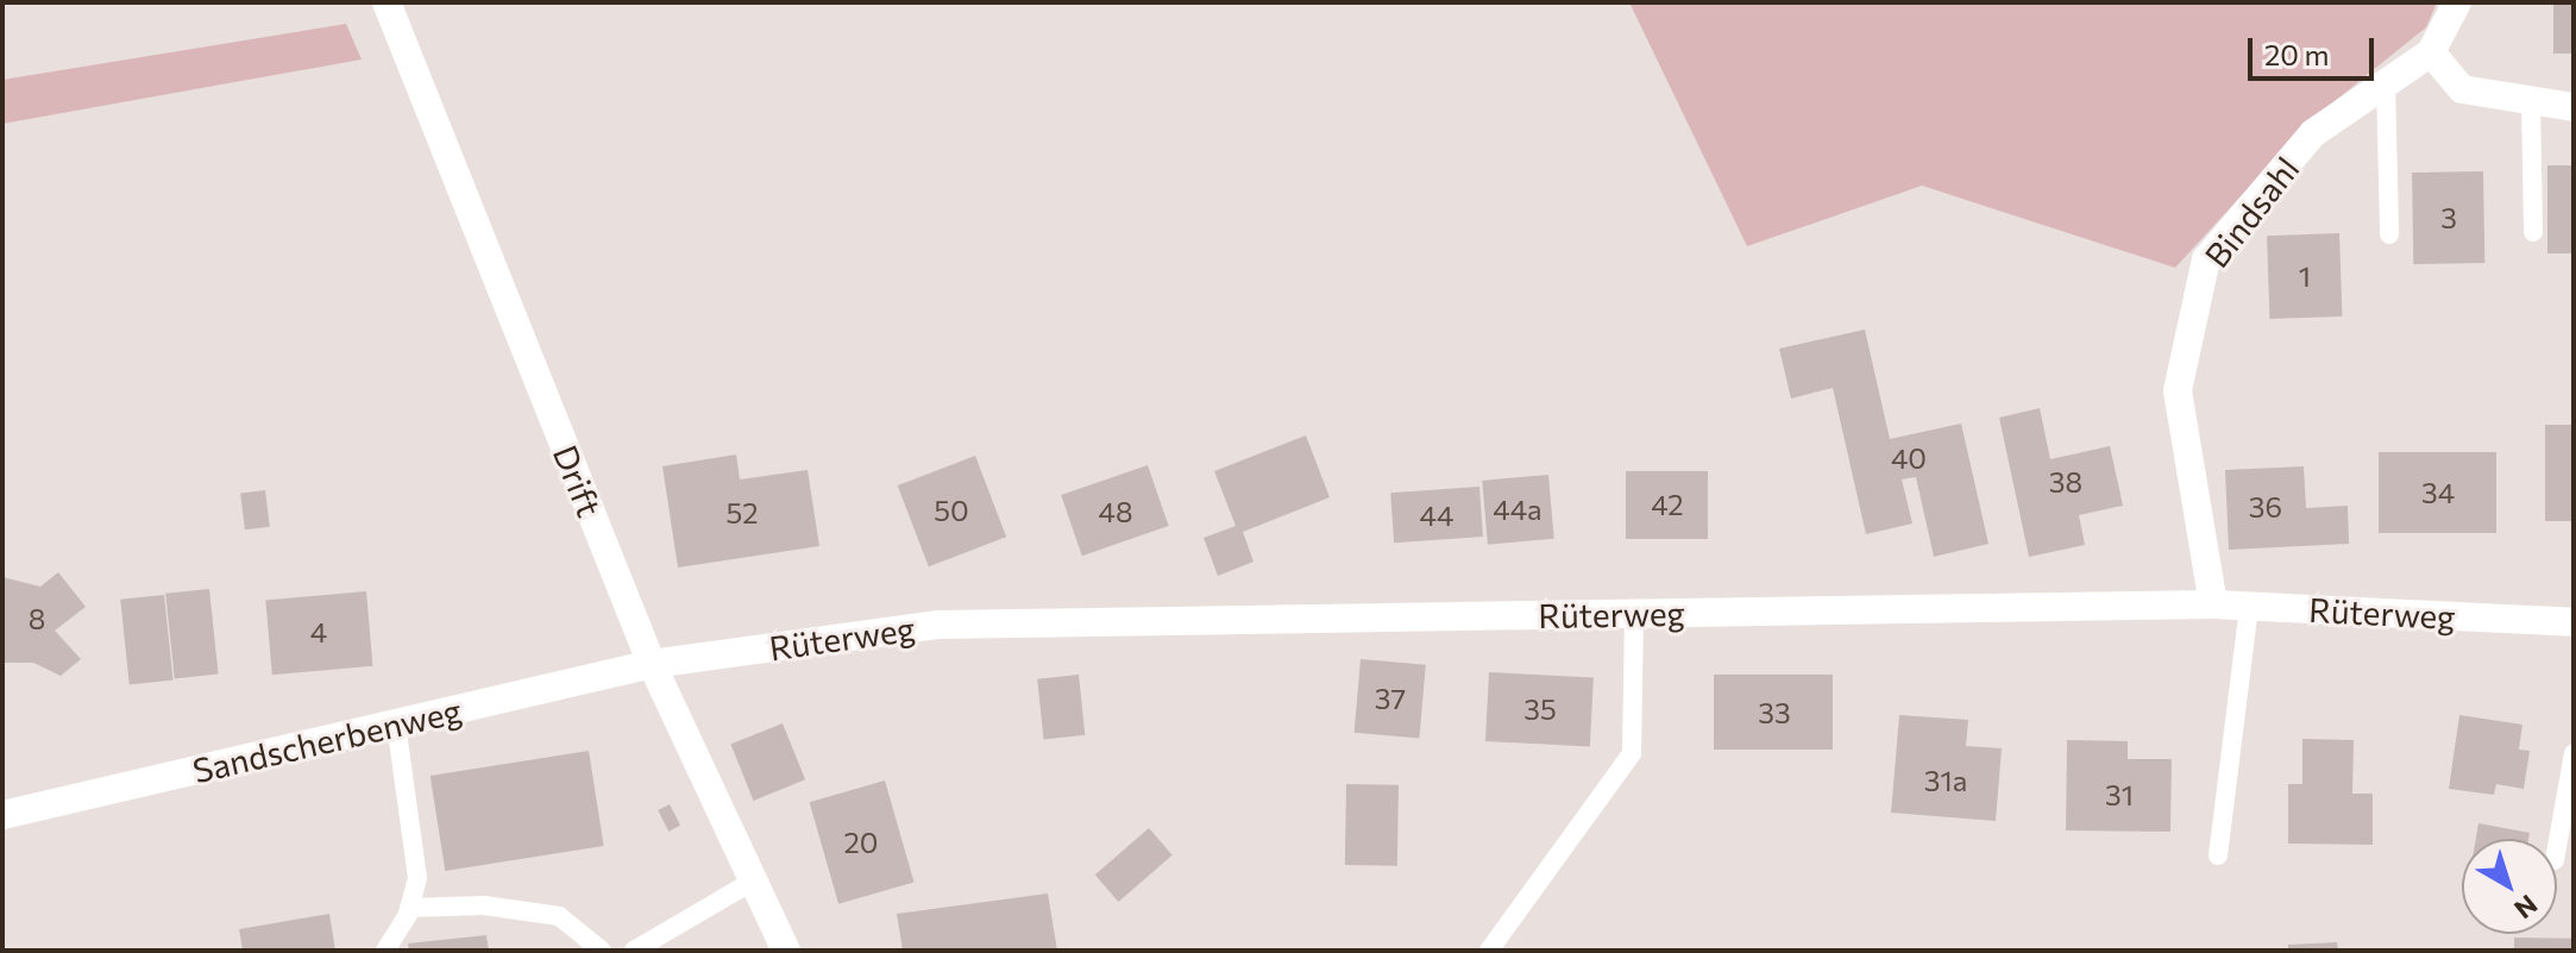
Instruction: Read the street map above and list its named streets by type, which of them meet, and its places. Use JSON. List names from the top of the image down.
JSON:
{
  "streets": {
    "street": [
      "Bindsahl",
      "Drift",
      "Rüterweg",
      "Sandscherbenweg"
    ]
  },
  "crossings": [
    ["Bindsahl", "Rüterweg"],
    ["Drift", "Rüterweg"],
    ["Drift", "Sandscherbenweg"],
    ["Rüterweg", "Sandscherbenweg"]
  ],
  "house_numbers": [
    "3",
    "1",
    "40",
    "38",
    "34",
    "42",
    "36",
    "44a",
    "50",
    "48",
    "52",
    "44",
    "8",
    "4",
    "37",
    "35",
    "33",
    "31a",
    "31",
    "20"
  ],
  "scale_bar": "20 m",
  "north": "bottom right"
}
